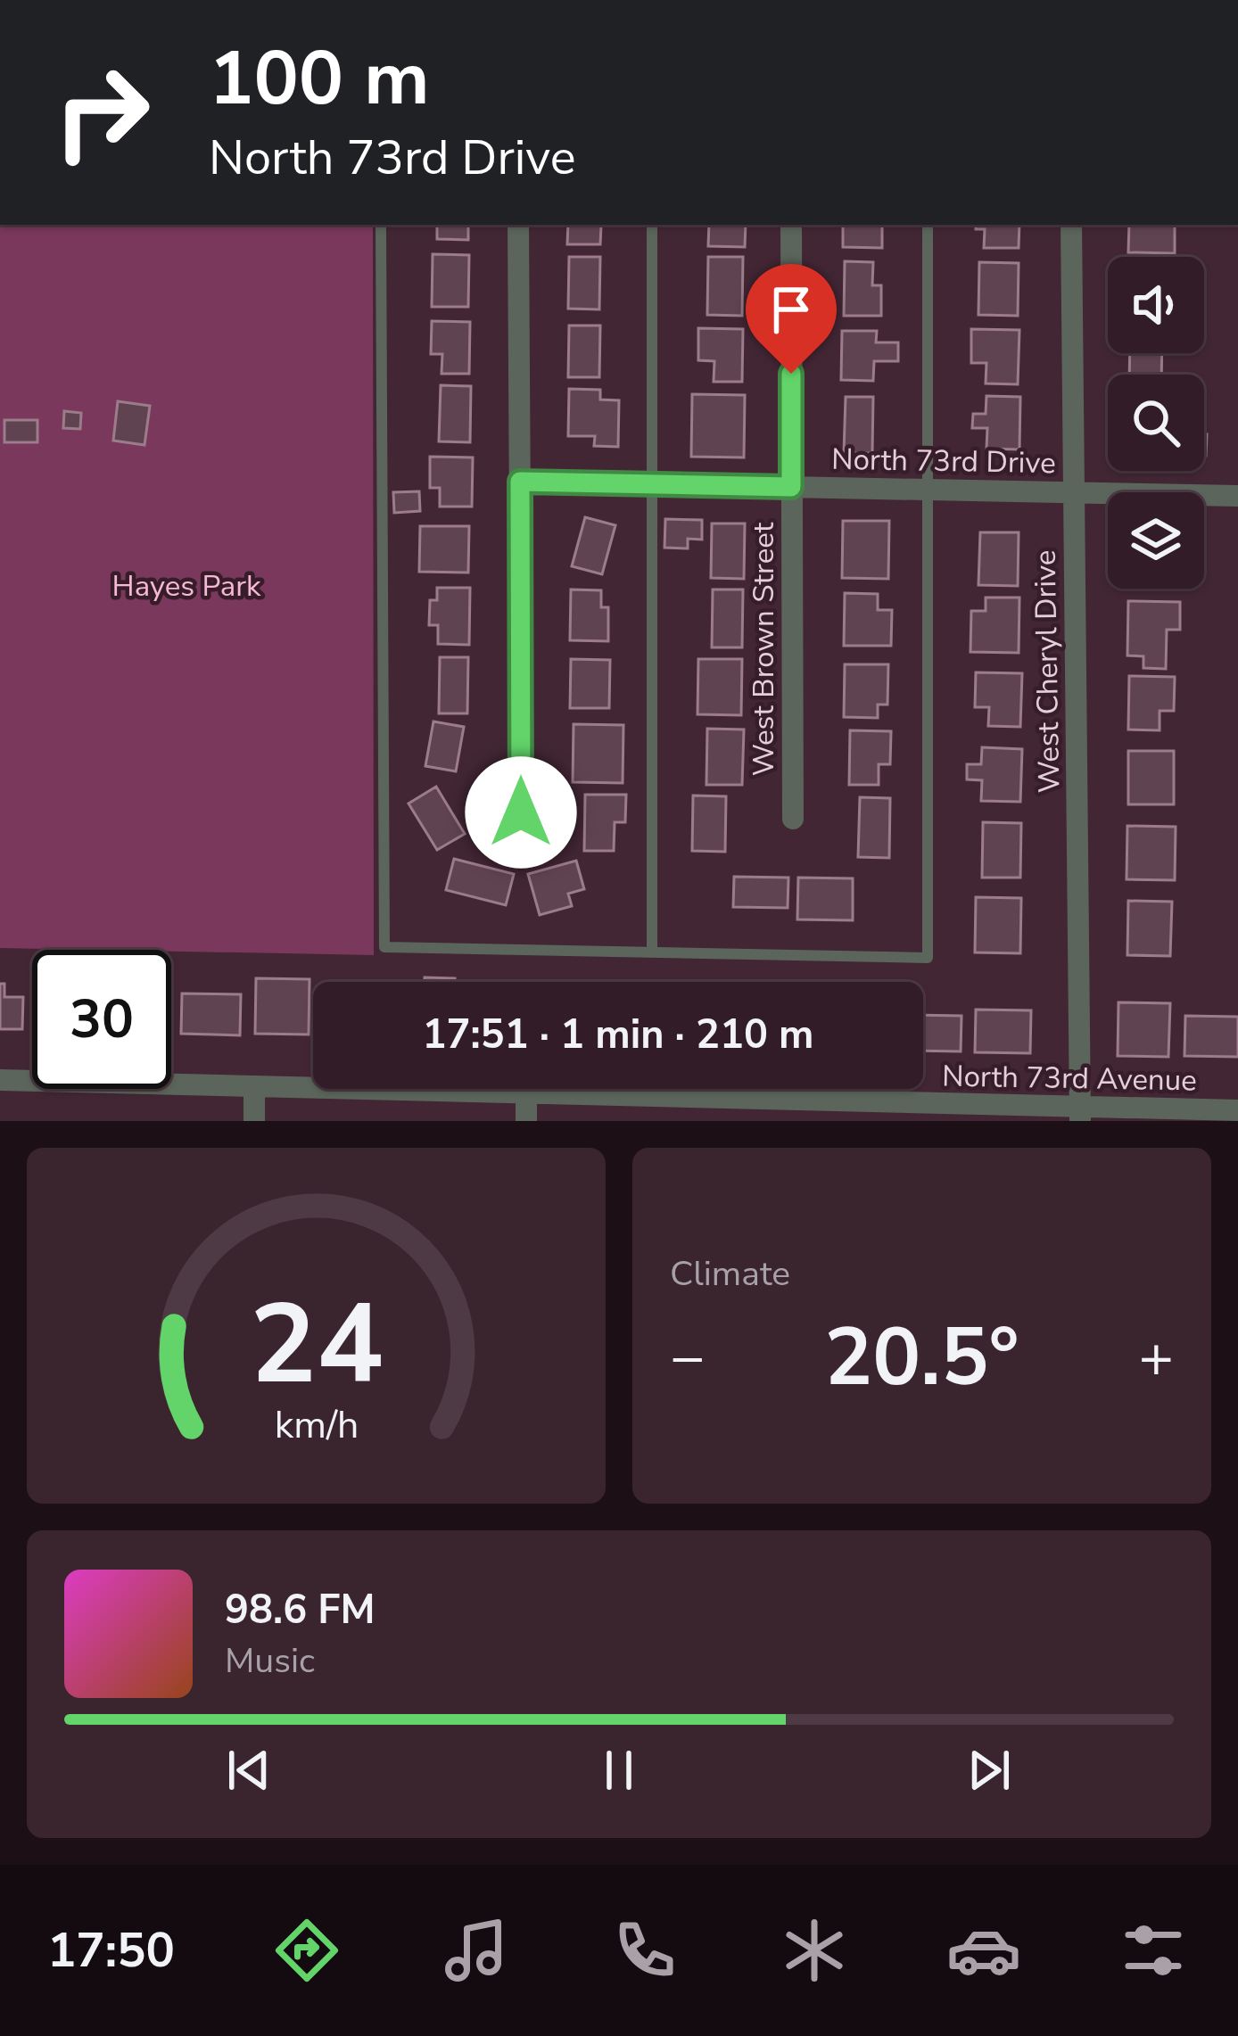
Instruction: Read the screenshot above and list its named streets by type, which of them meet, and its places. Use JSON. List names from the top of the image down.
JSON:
{
  "streets": {
    "street": [
      "North 73rd Drive",
      "West Brown Street",
      "West Cheryl Drive",
      "North 73rd Avenue"
    ]
  },
  "crossings": [
    ["North 73rd Drive", "West Brown Street"],
    ["North 73rd Drive", "West Cheryl Drive"],
    ["West Cheryl Drive", "North 73rd Avenue"]
  ],
  "parks": ["Hayes Park"],
  "page": {
    "turn": ["100 m", "North 73rd Drive"],
    "limit": "30",
    "trip": "17:51 · 1 min · 210 m",
    "tile": "Climate",
    "heat": ["−", "20.5°", "+"],
    "song": ["98.6 FM", "Music"],
    "tabs": "17:50",
    "gauge": ["24", "km/h"]
  }
}
